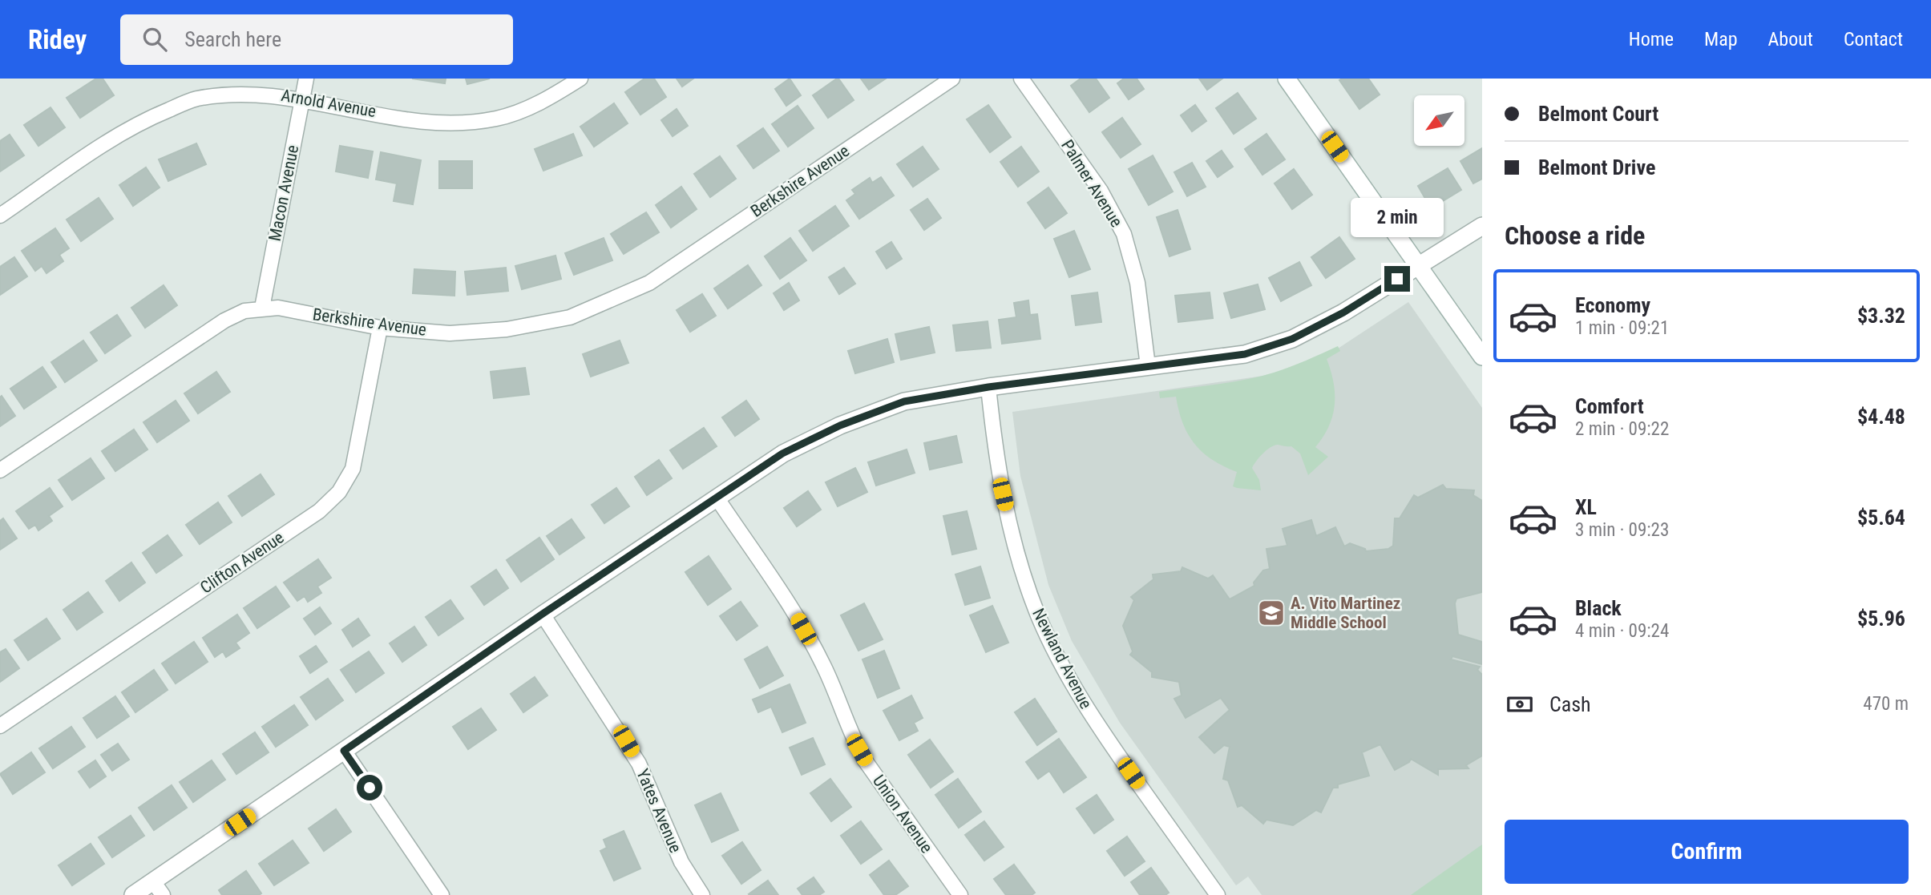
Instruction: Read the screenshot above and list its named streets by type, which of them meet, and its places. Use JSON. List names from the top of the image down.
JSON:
{
  "streets": {
    "street": [
      "Arnold Avenue",
      "Berkshire Avenue",
      "Palmer Avenue",
      "Macon Avenue",
      "Clifton Avenue",
      "Newland Avenue",
      "Yates Avenue",
      "Union Avenue"
    ]
  },
  "crossings": [
    ["Arnold Avenue", "Macon Avenue"],
    ["Berkshire Avenue", "Macon Avenue"],
    ["Berkshire Avenue", "Clifton Avenue"]
  ],
  "places": {
    "school or university": ["A. Vito Martinez Middle School"]
  },
  "north": "bottom left",
  "page": {
    "header": "Ridey",
    "search": "Search here",
    "nav": [
      "Home",
      "Map",
      "About",
      "Contact"
    ],
    "banner": ["Belmont Court", "Belmont Drive"],
    "bubble": "2 min",
    "heading": "Choose a ride",
    "list": [
      {
        "name": "Economy",
        "note": "1 min · 09:21",
        "value": "$3.32"
      },
      {
        "name": "Comfort",
        "note": "2 min · 09:22",
        "value": "$4.48"
      },
      {
        "name": "XL",
        "note": "3 min · 09:23",
        "value": "$5.64"
      },
      {
        "name": "Black",
        "note": "4 min · 09:24",
        "value": "$5.96"
      }
    ],
    "pay": ["Cash", "470 m"],
    "buttons": "Confirm"
  }
}
